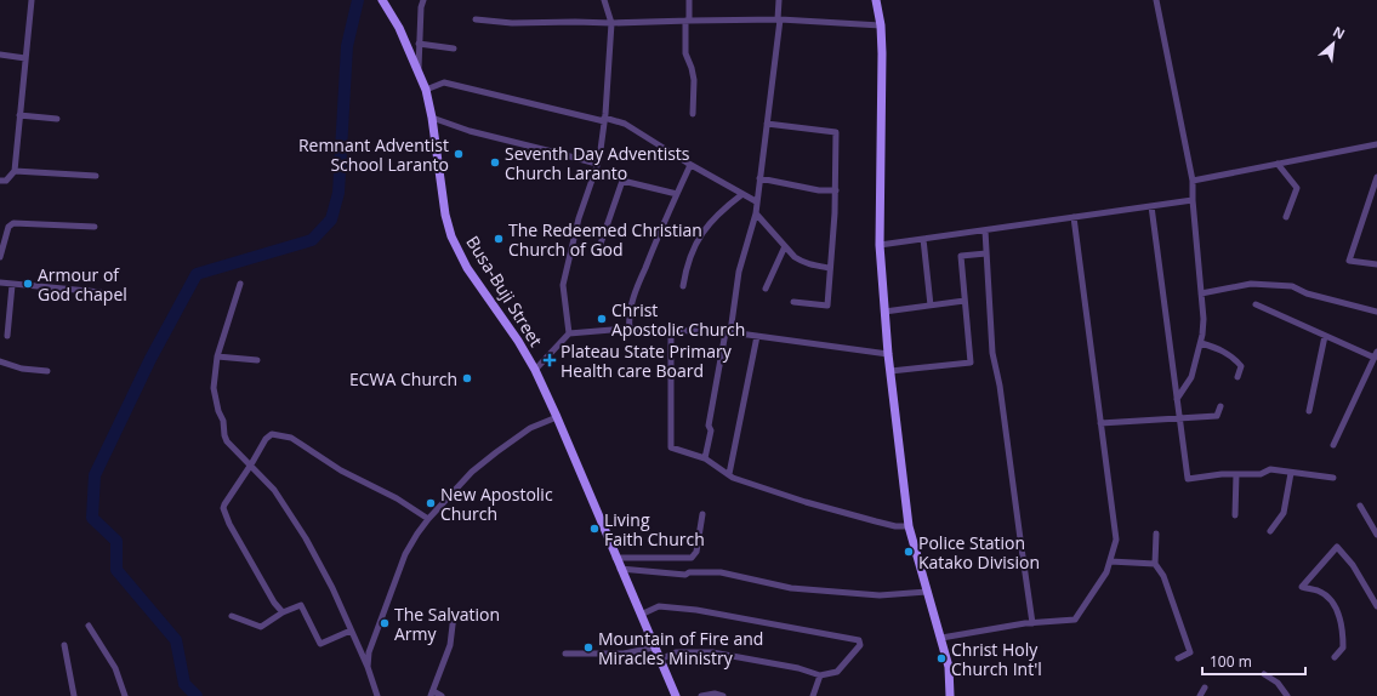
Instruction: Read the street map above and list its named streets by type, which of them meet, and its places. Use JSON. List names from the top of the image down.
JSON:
{
  "streets": {
    "street": ["Busa-Buji Street"]
  },
  "places": {
    "other": [
      "Remnant Adventist School Laranto",
      "Seventh Day Adventists Church Laranto",
      "The Redeemed Christian Church of God",
      "Armour of God chapel",
      "Christ Apostolic Church",
      "ECWA Church",
      "New Apostolic Church",
      "Living Faith Church",
      "Police Station Katako Division",
      "The Salvation Army",
      "Mountain of Fire and Miracles Ministry",
      "Christ Holy Church Int'l"
    ],
    "health": ["Plateau State Primary Health care Board"]
  },
  "scale_bar": "100 m",
  "north": "top right"
}
